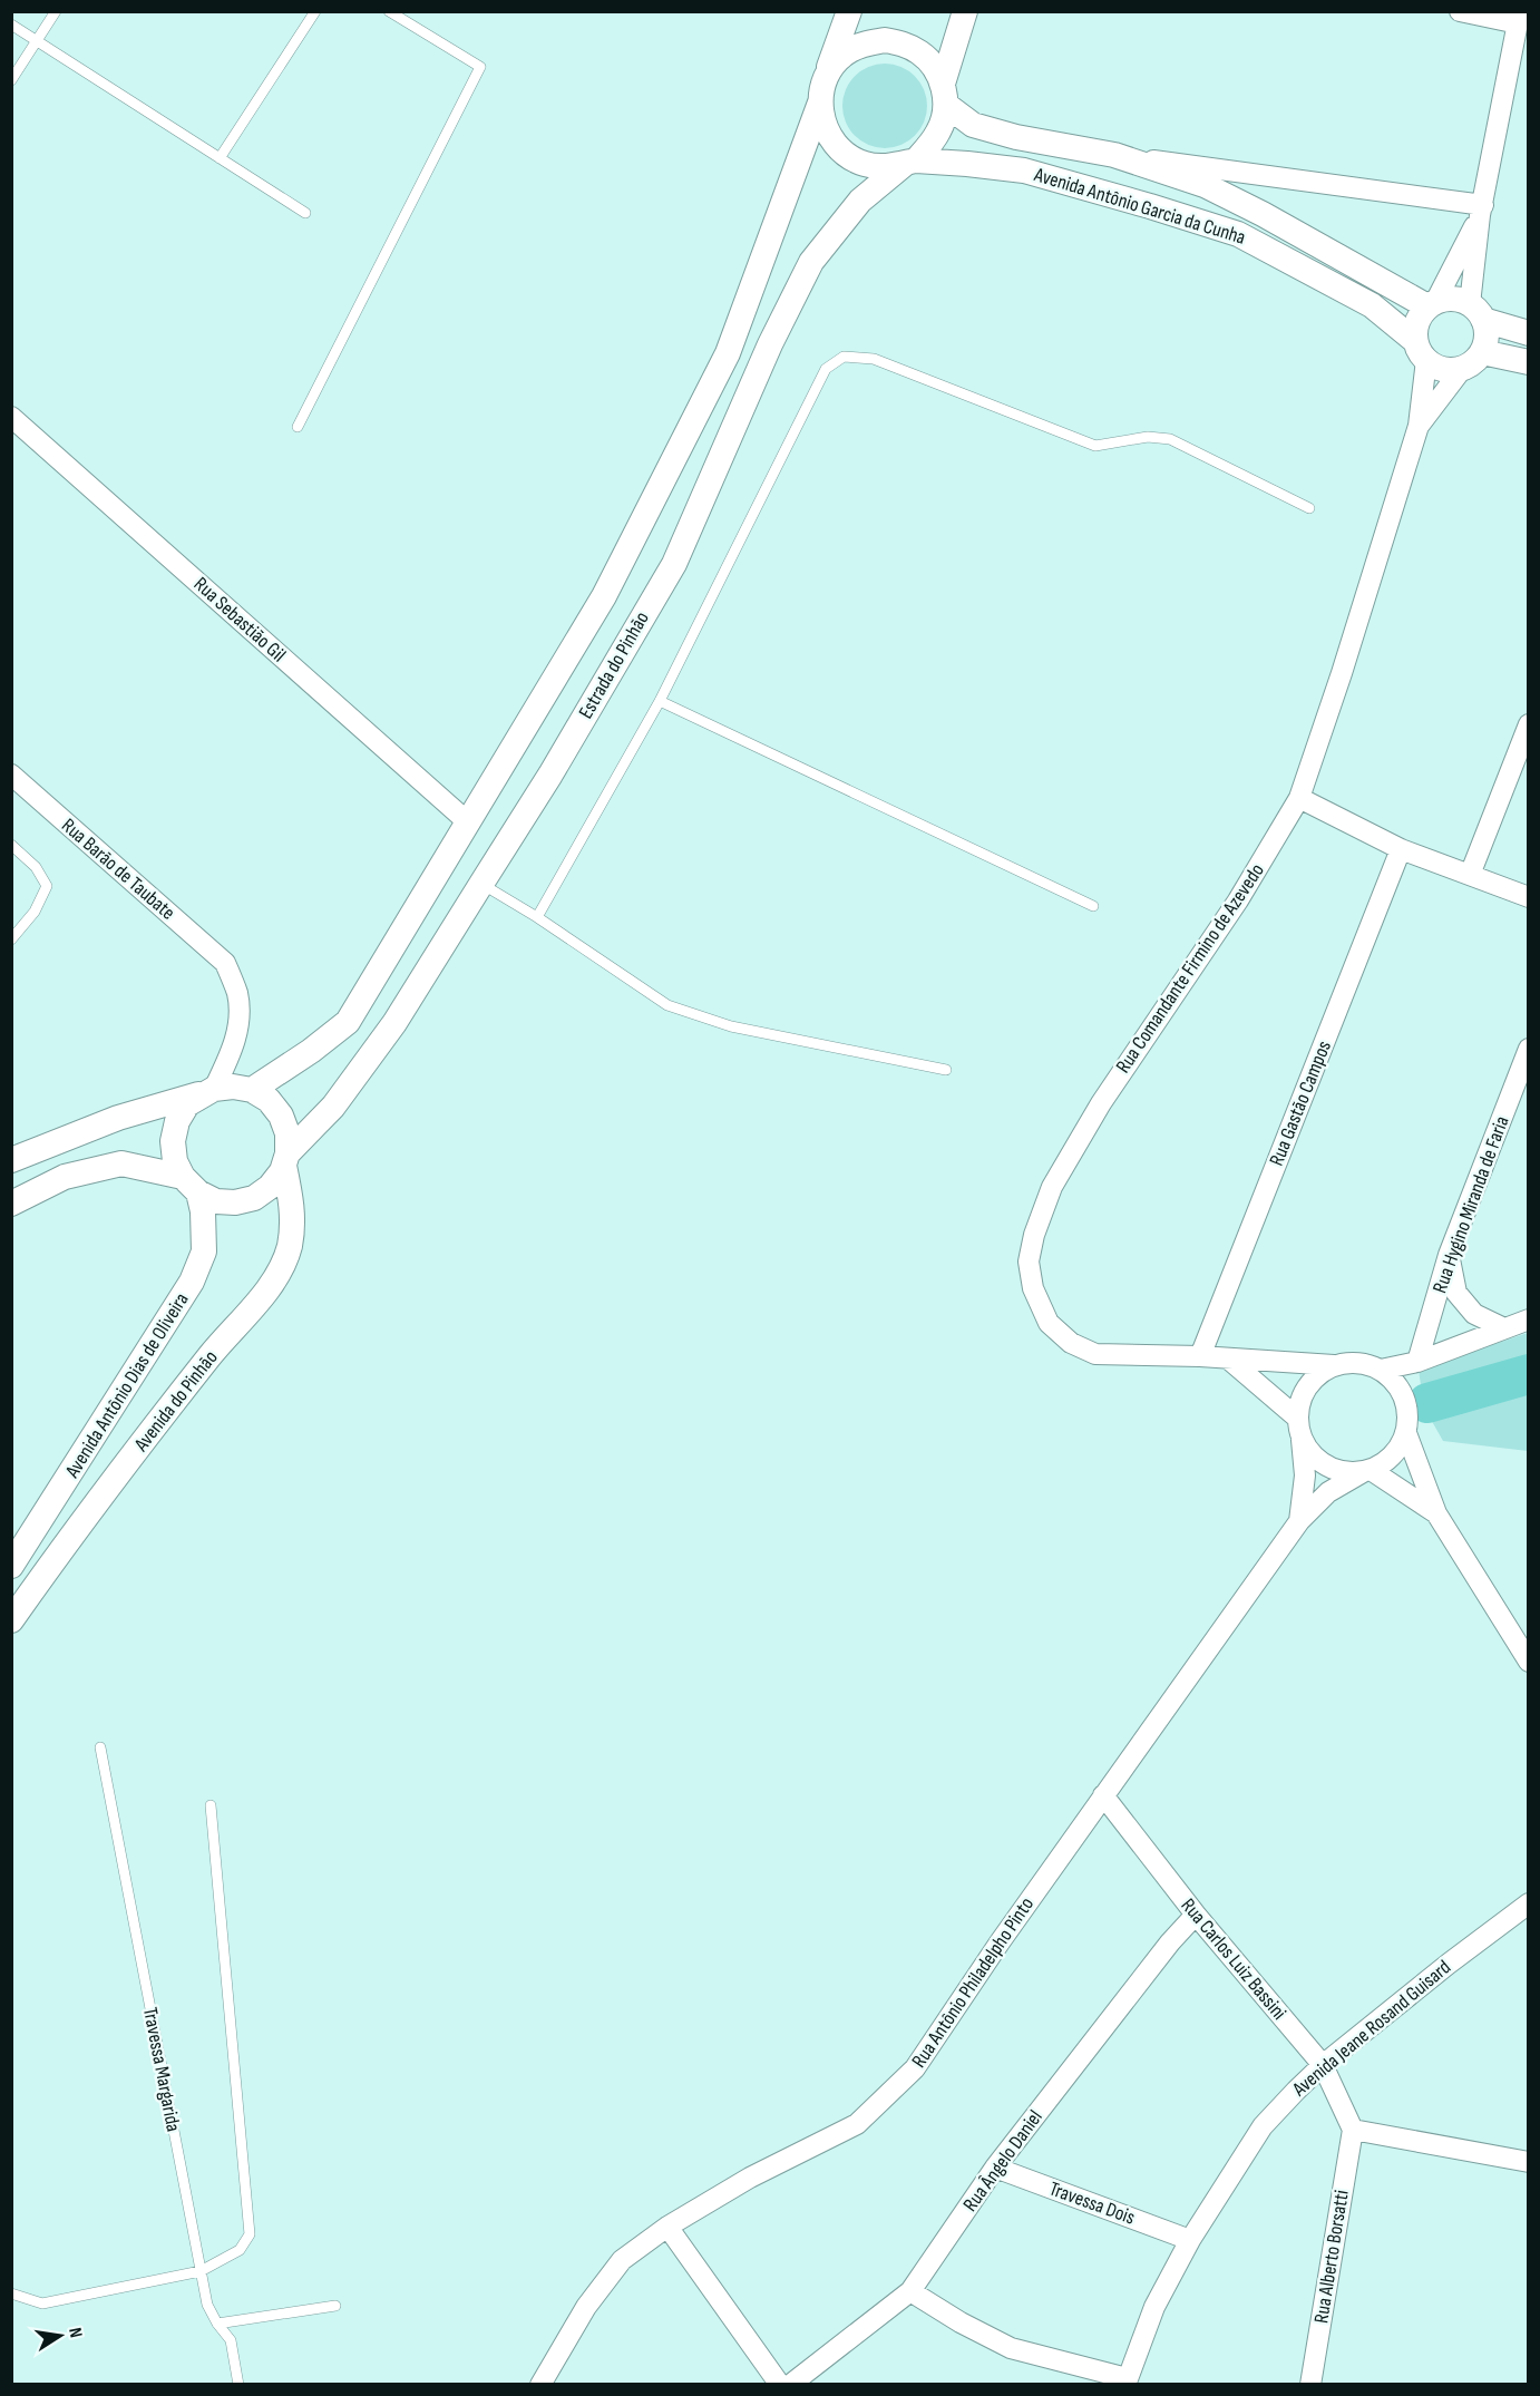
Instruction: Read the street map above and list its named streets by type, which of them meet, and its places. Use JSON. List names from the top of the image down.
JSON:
{
  "streets": {
    "street": [
      "Avenida Antônio Garcia da Cunha",
      "Rua Sebastião Gil",
      "Estrada do Pinhão",
      "Rua Barão de Taubate",
      "Rua Comandante Firmino de Azevedo",
      "Rua Gastão Campos",
      "Rua Hygino Miranda de Faria",
      "Avenida Antônio Dias de Oliveira",
      "Avenida do Pinhão",
      "Rua Carlos Luiz Bassini",
      "Rua Antônio Philadelpho Pinto",
      "Avenida Jeane Rosand Guisard",
      "Rua Ângelo Daniel",
      "Travessa Dois",
      "Rua Alberto Borsatti"
    ],
    "lane": ["Travessa Margarida"]
  },
  "crossings": [
    ["Avenida Antônio Garcia da Cunha", "Estrada do Pinhão"],
    ["Estrada do Pinhão", "Rua Barão de Taubate"],
    ["Estrada do Pinhão", "Avenida Antônio Dias de Oliveira"],
    ["Estrada do Pinhão", "Avenida do Pinhão"],
    ["Rua Barão de Taubate", "Avenida Antônio Dias de Oliveira"],
    ["Rua Barão de Taubate", "Avenida do Pinhão"],
    ["Rua Comandante Firmino de Azevedo", "Rua Gastão Campos"],
    ["Rua Comandante Firmino de Azevedo", "Rua Antônio Philadelpho Pinto"],
    ["Avenida Antônio Dias de Oliveira", "Avenida do Pinhão"],
    ["Rua Carlos Luiz Bassini", "Rua Antônio Philadelpho Pinto"],
    ["Rua Carlos Luiz Bassini", "Avenida Jeane Rosand Guisard"],
    ["Rua Carlos Luiz Bassini", "Rua Ângelo Daniel"],
    ["Rua Carlos Luiz Bassini", "Rua Alberto Borsatti"],
    ["Avenida Jeane Rosand Guisard", "Travessa Dois"],
    ["Rua Ângelo Daniel", "Travessa Dois"]
  ],
  "north": "right"
}
